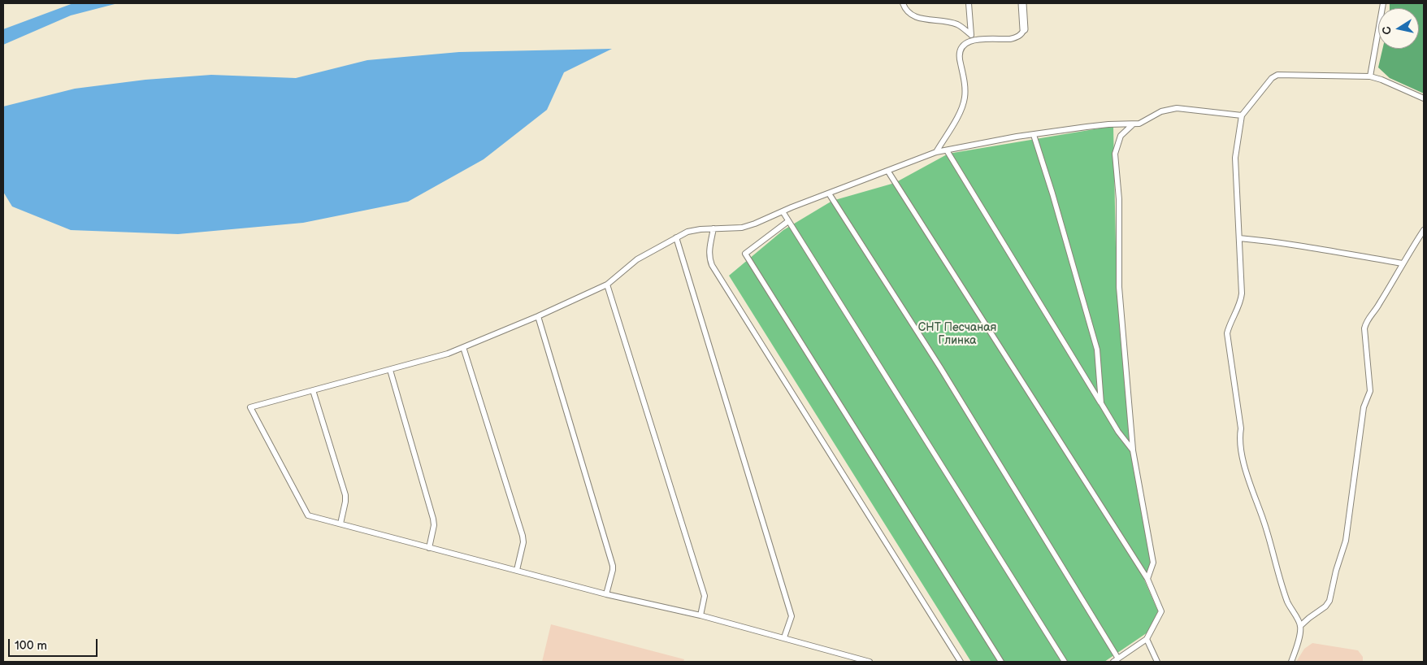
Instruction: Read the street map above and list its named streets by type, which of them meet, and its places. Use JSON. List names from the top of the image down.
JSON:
{
  "parks": ["СНТ Песчаная Глинка"],
  "scale_bar": "100 m",
  "north": "left"
}
